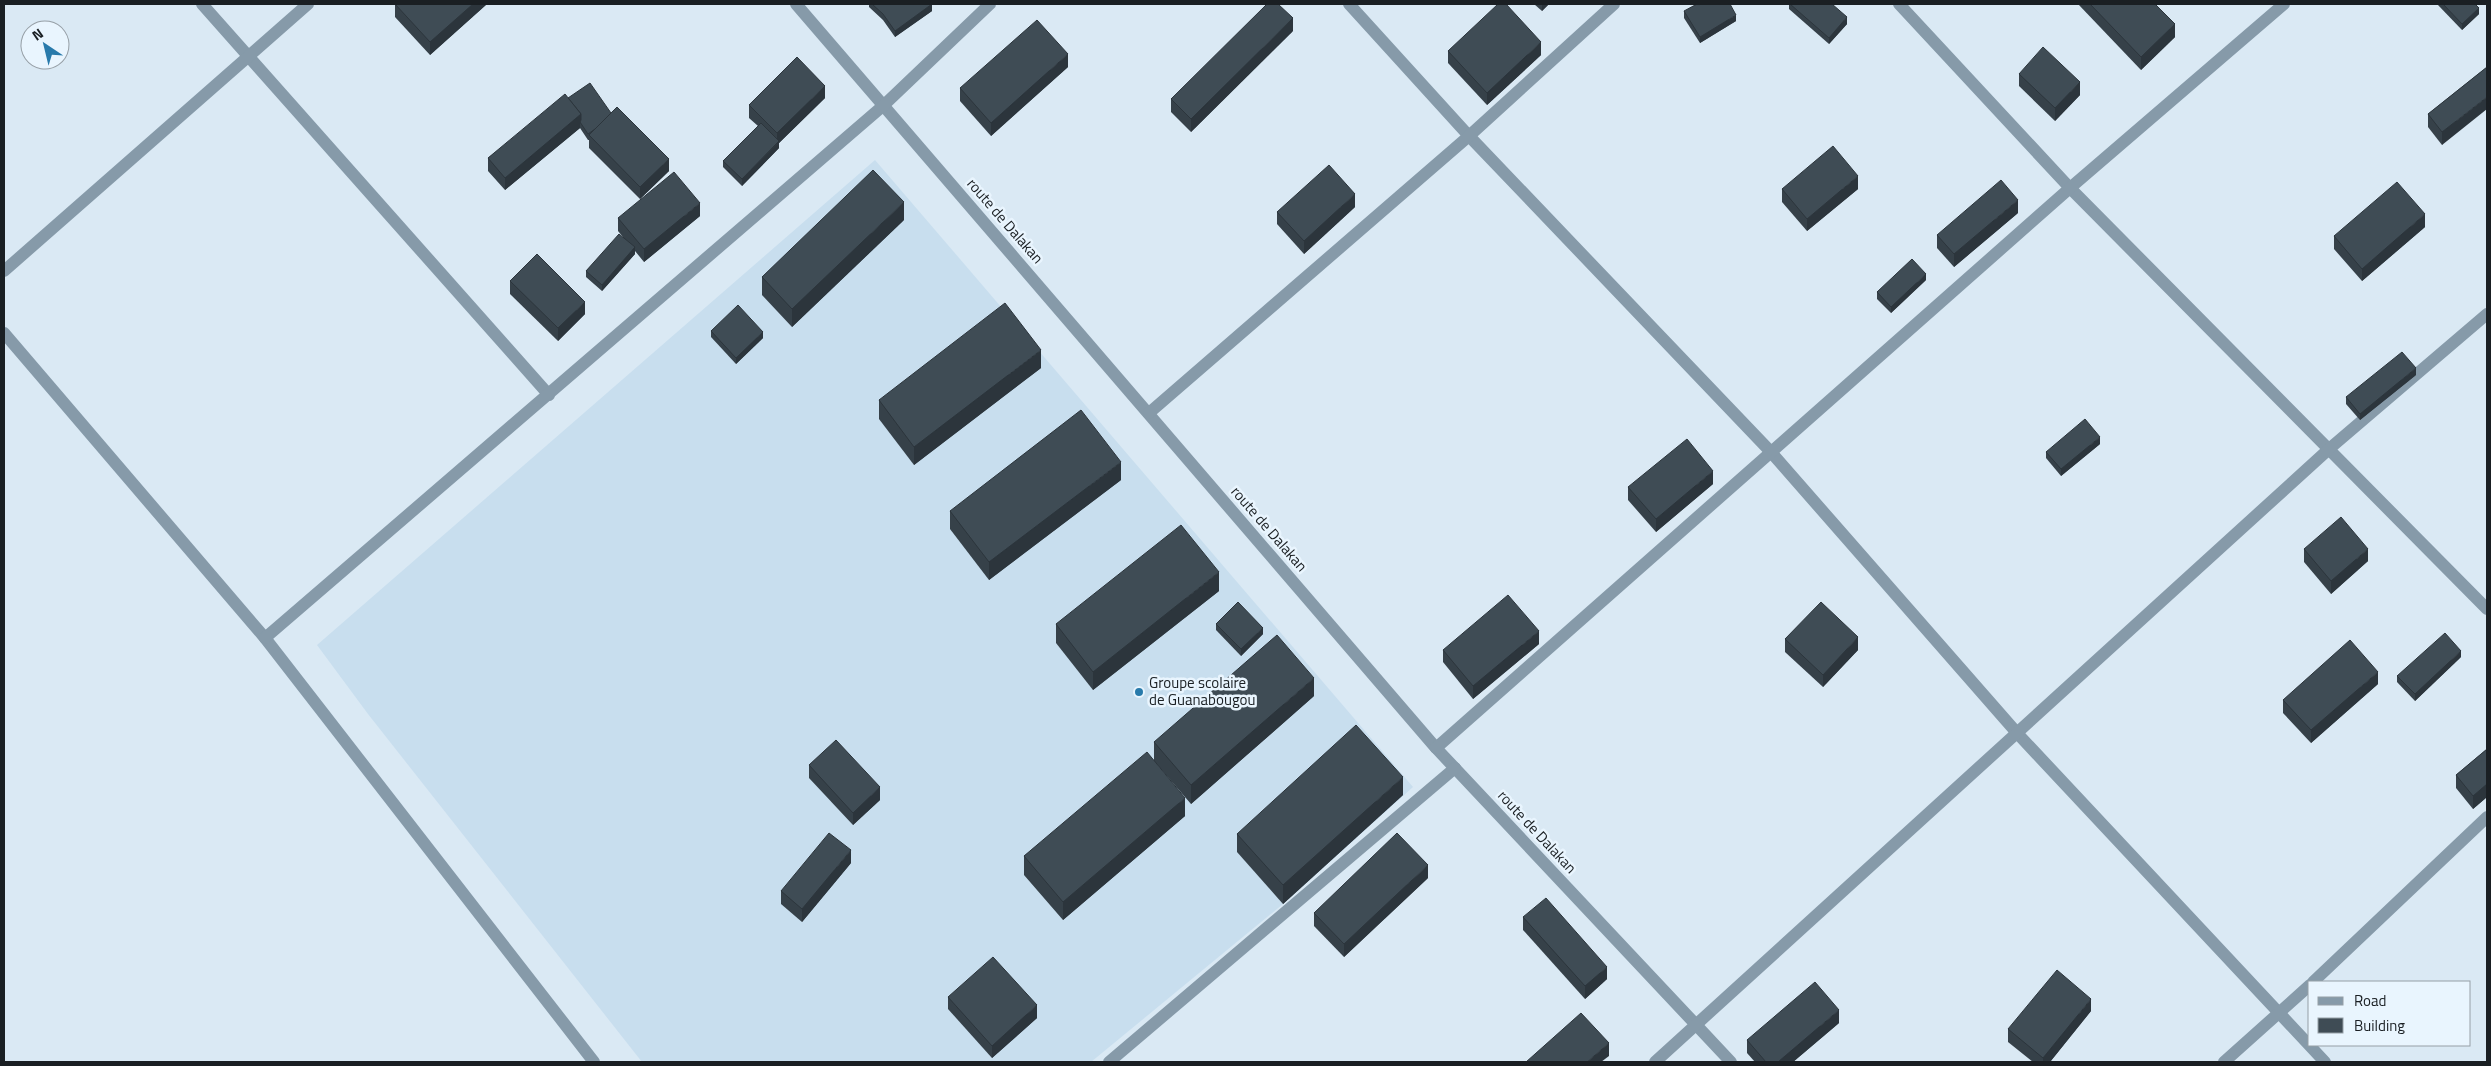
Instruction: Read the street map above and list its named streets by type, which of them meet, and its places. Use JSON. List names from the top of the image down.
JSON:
{
  "streets": {
    "street": ["route de Dalakan"]
  },
  "places": ["Groupe scolaire de Guanabougou"],
  "legend": ["Road", "Building"],
  "north": "top left"
}
